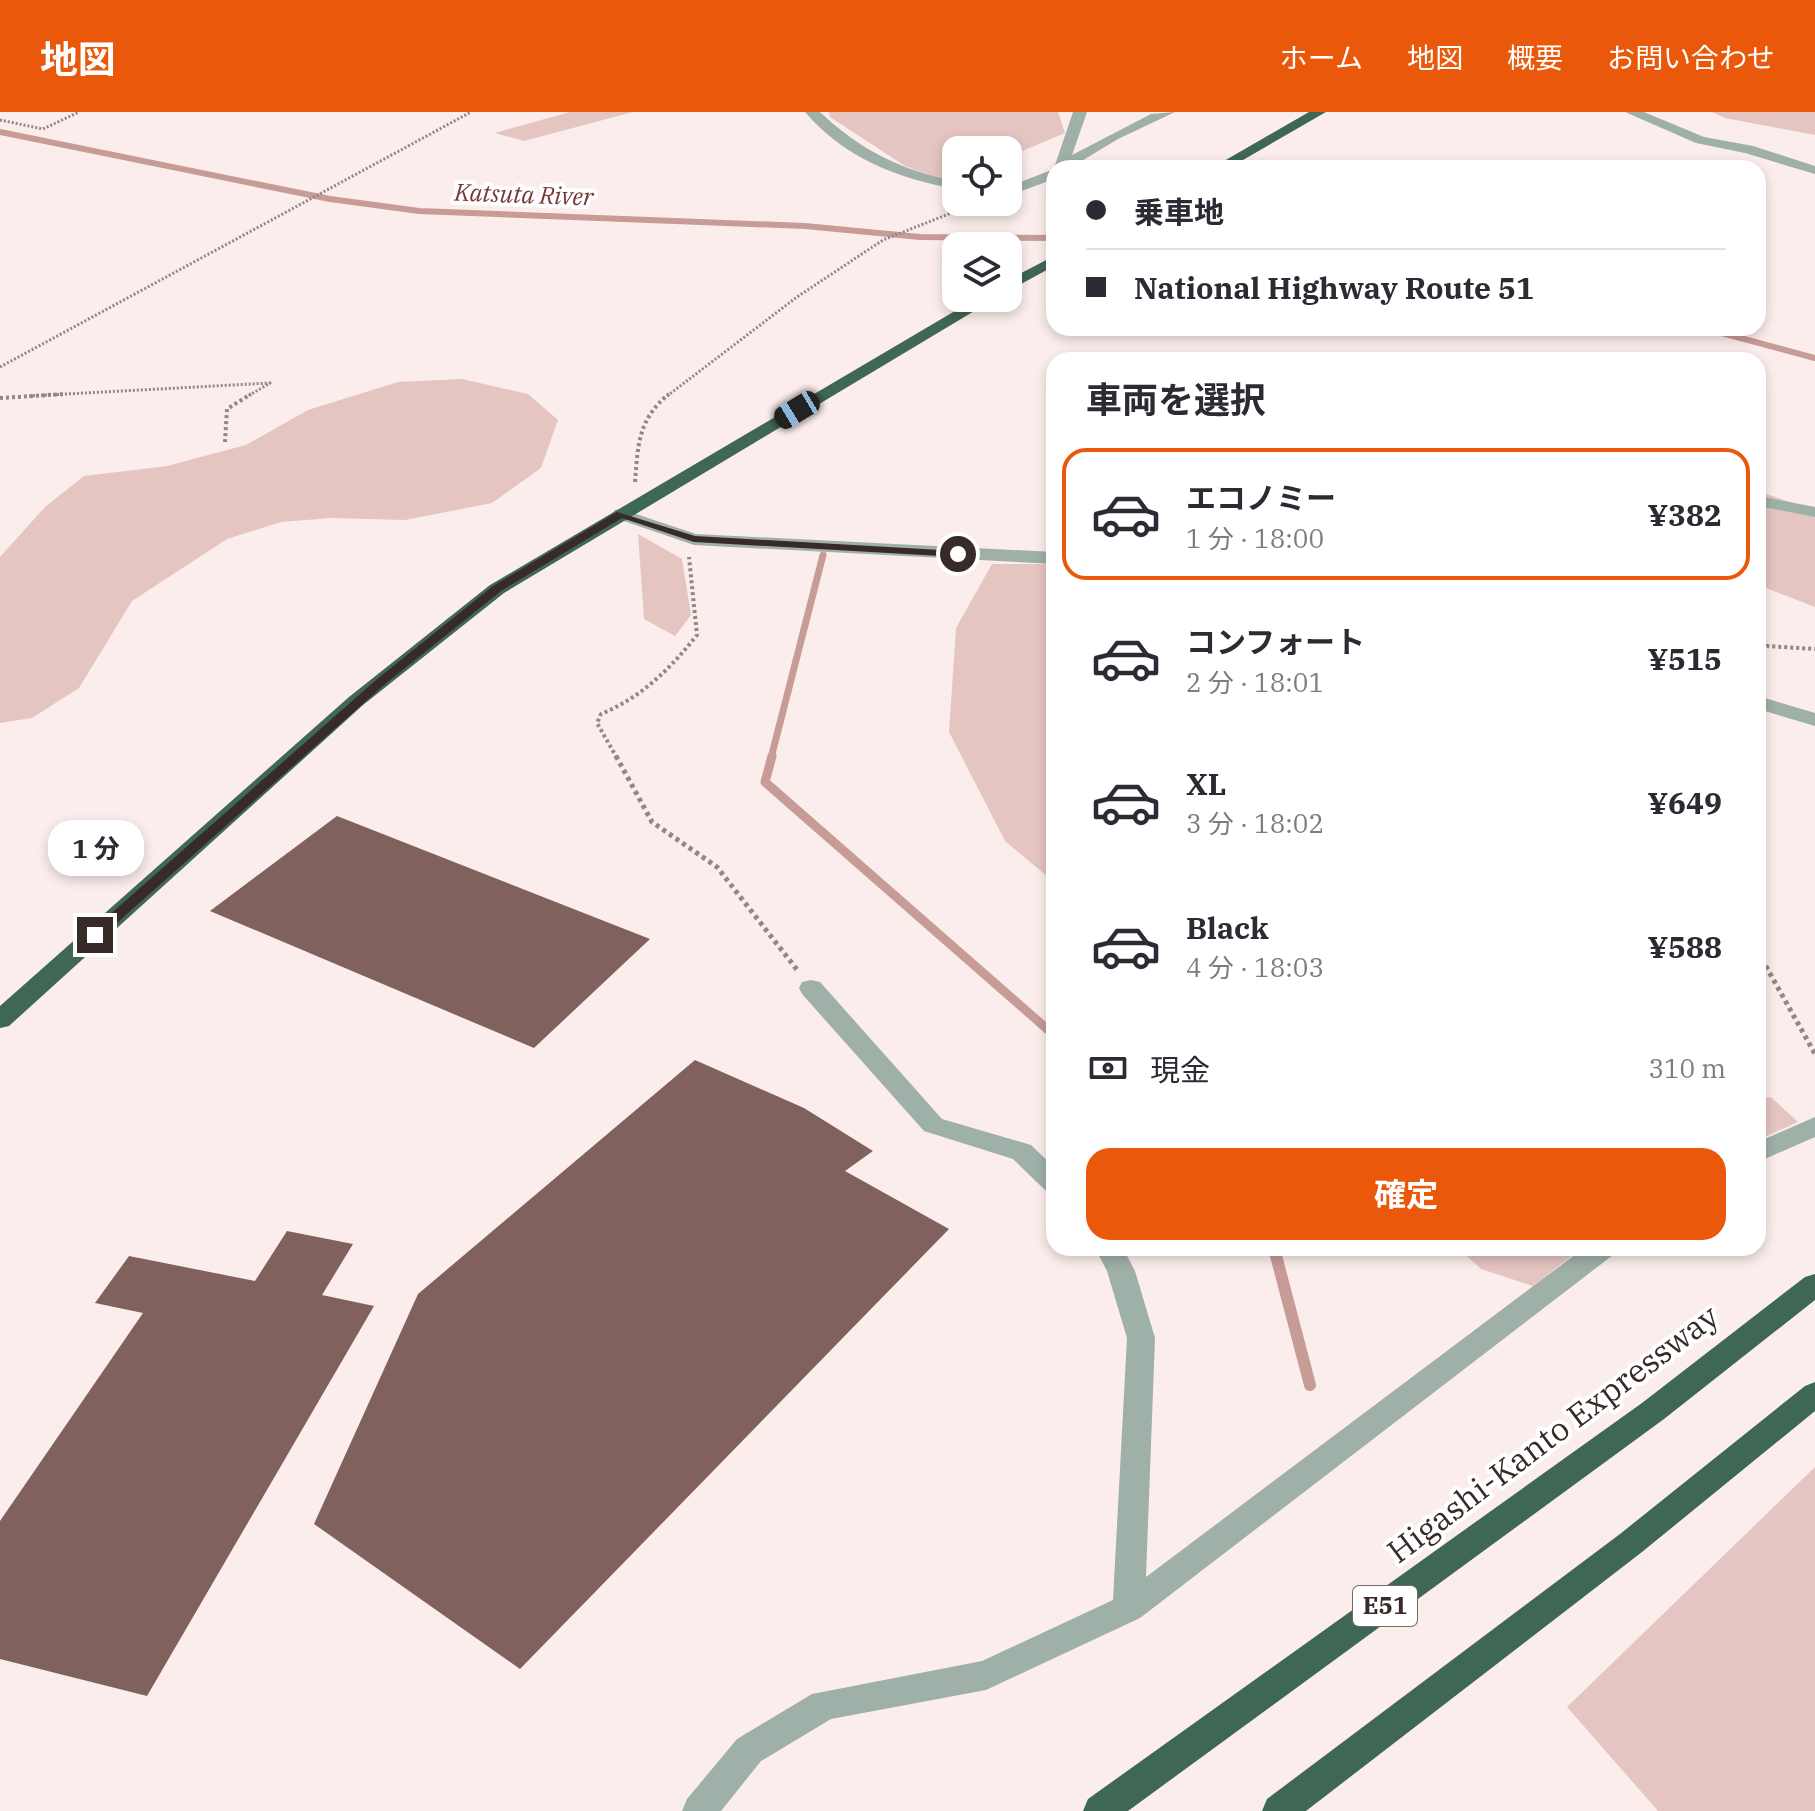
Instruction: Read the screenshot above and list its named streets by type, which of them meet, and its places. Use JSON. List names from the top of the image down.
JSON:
{
  "streets": {
    "highway": ["Higashi-Kanto Expressway", "E51"]
  },
  "water": ["Katsuta River"],
  "page": {
    "header": "地図",
    "nav": [
      "ホーム",
      "地図",
      "概要",
      "お問い合わせ"
    ],
    "banner": ["乗車地", "National Highway Route 51"],
    "heading": "車両を選択",
    "list": [
      {
        "name": "エコノミー",
        "note": "1 分 · 18:00",
        "value": "¥382"
      },
      {
        "name": "コンフォート",
        "note": "2 分 · 18:01",
        "value": "¥515"
      },
      {
        "name": "XL",
        "note": "3 分 · 18:02",
        "value": "¥649"
      },
      {
        "name": "Black",
        "note": "4 分 · 18:03",
        "value": "¥588"
      }
    ],
    "bubble": "1 分",
    "pay": ["現金", "310 m"],
    "buttons": "確定"
  }
}
